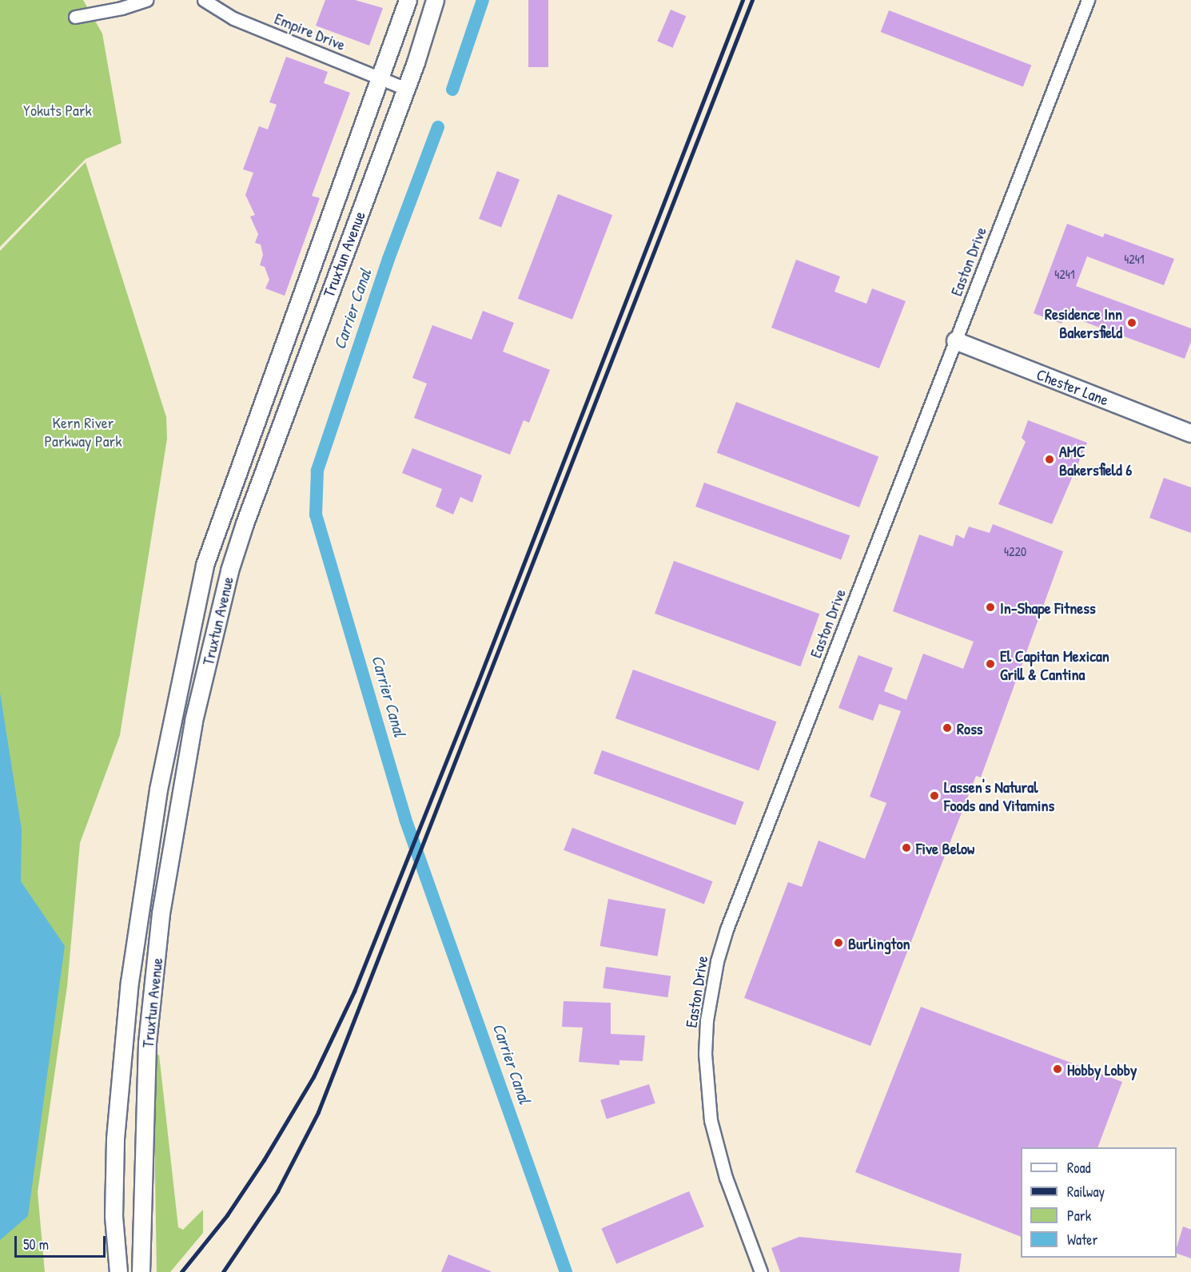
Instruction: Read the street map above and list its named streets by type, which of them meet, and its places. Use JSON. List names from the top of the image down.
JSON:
{
  "streets": {
    "main road": ["Truxtun Avenue", "Chester Lane"],
    "street": ["Empire Drive", "Easton Drive"]
  },
  "crossings": [
    ["Empire Drive", "Truxtun Avenue"],
    ["Easton Drive", "Chester Lane"]
  ],
  "water": ["Carrier Canal"],
  "parks": ["Yokuts Park", "Kern River Parkway Park"],
  "places": [
    "Residence Inn Bakersfield",
    "AMC Bakersfield 6",
    "In-Shape Fitness",
    "El Capitan Mexican Grill & Cantina",
    "Ross",
    "Lassen's Natural Foods and Vitamins",
    "Five Below",
    "Burlington",
    "Hobby Lobby"
  ],
  "house_numbers": ["4241", "4241", "4220"],
  "legend": [
    "Road",
    "Railway",
    "Park",
    "Water"
  ],
  "scale_bar": "50 m"
}
